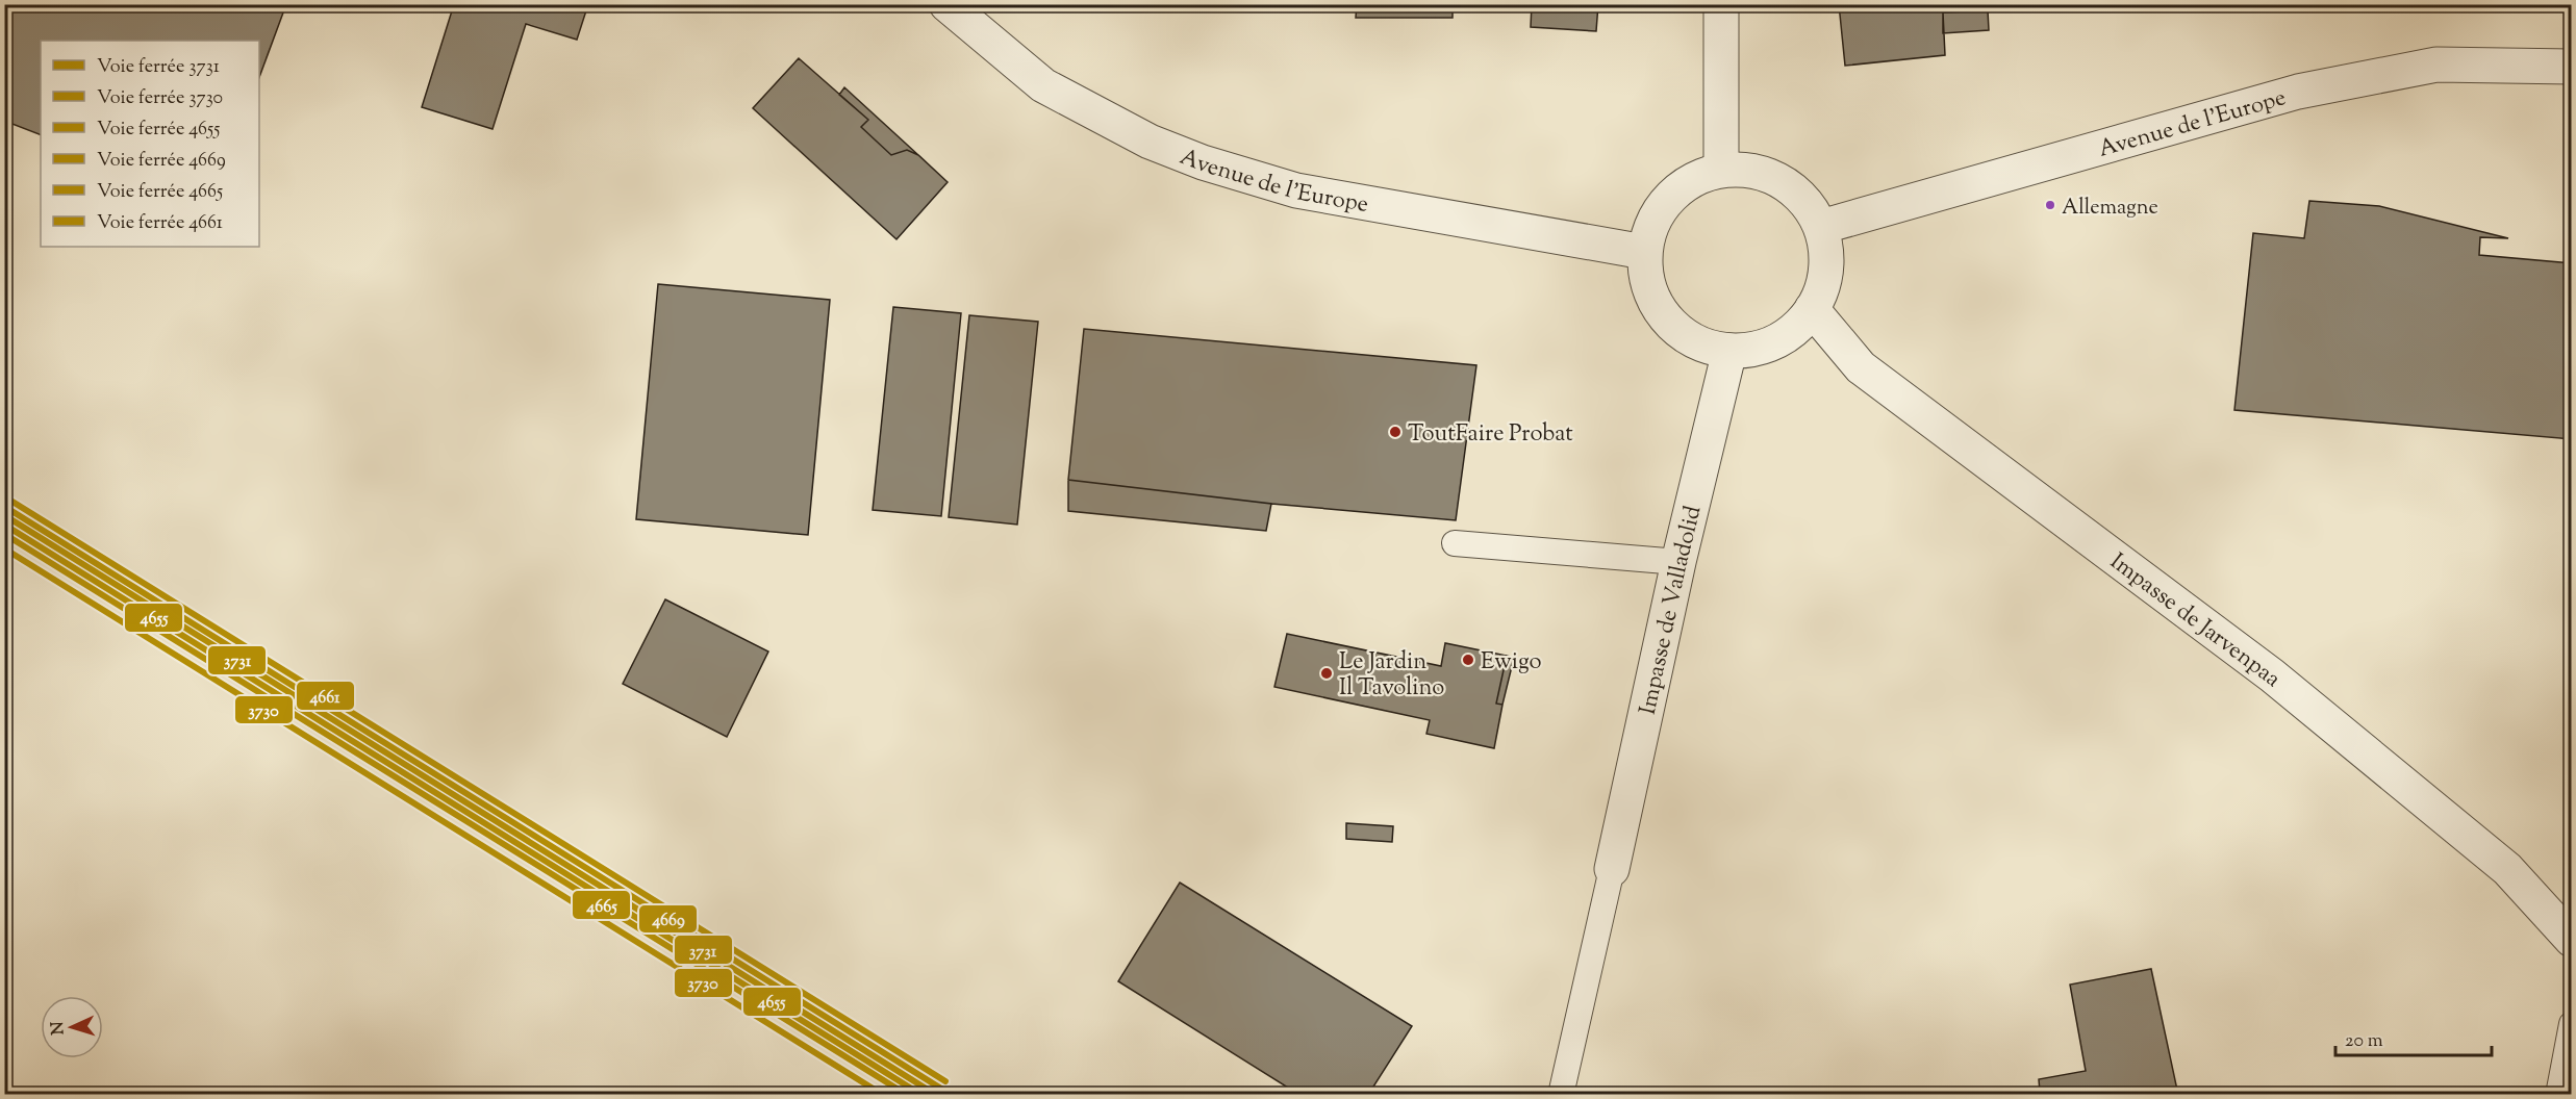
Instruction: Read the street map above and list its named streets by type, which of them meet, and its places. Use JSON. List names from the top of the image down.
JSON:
{
  "streets": {
    "street": ["Avenue de l'Europe", "Impasse de Valladolid", "Impasse de Jarvenpaa"]
  },
  "crossings": [
    ["Avenue de l'Europe", "Impasse de Valladolid"],
    ["Avenue de l'Europe", "Impasse de Jarvenpaa"],
    ["Impasse de Valladolid", "Impasse de Jarvenpaa"]
  ],
  "places": [
    "Allemagne",
    "ToutFaire Probat",
    "Ewigo",
    "Le Jardin Il Tavolino"
  ],
  "lines": [
    "rail line 4661",
    "rail line 4669",
    "rail line 3731",
    "rail line 4655",
    "rail line 4665",
    "rail line 3730"
  ],
  "legend": [
    "Voie ferrée 3731",
    "Voie ferrée 3730",
    "Voie ferrée 4655",
    "Voie ferrée 4669",
    "Voie ferrée 4665",
    "Voie ferrée 4661"
  ],
  "scale_bar": "20 m",
  "north": "left"
}
